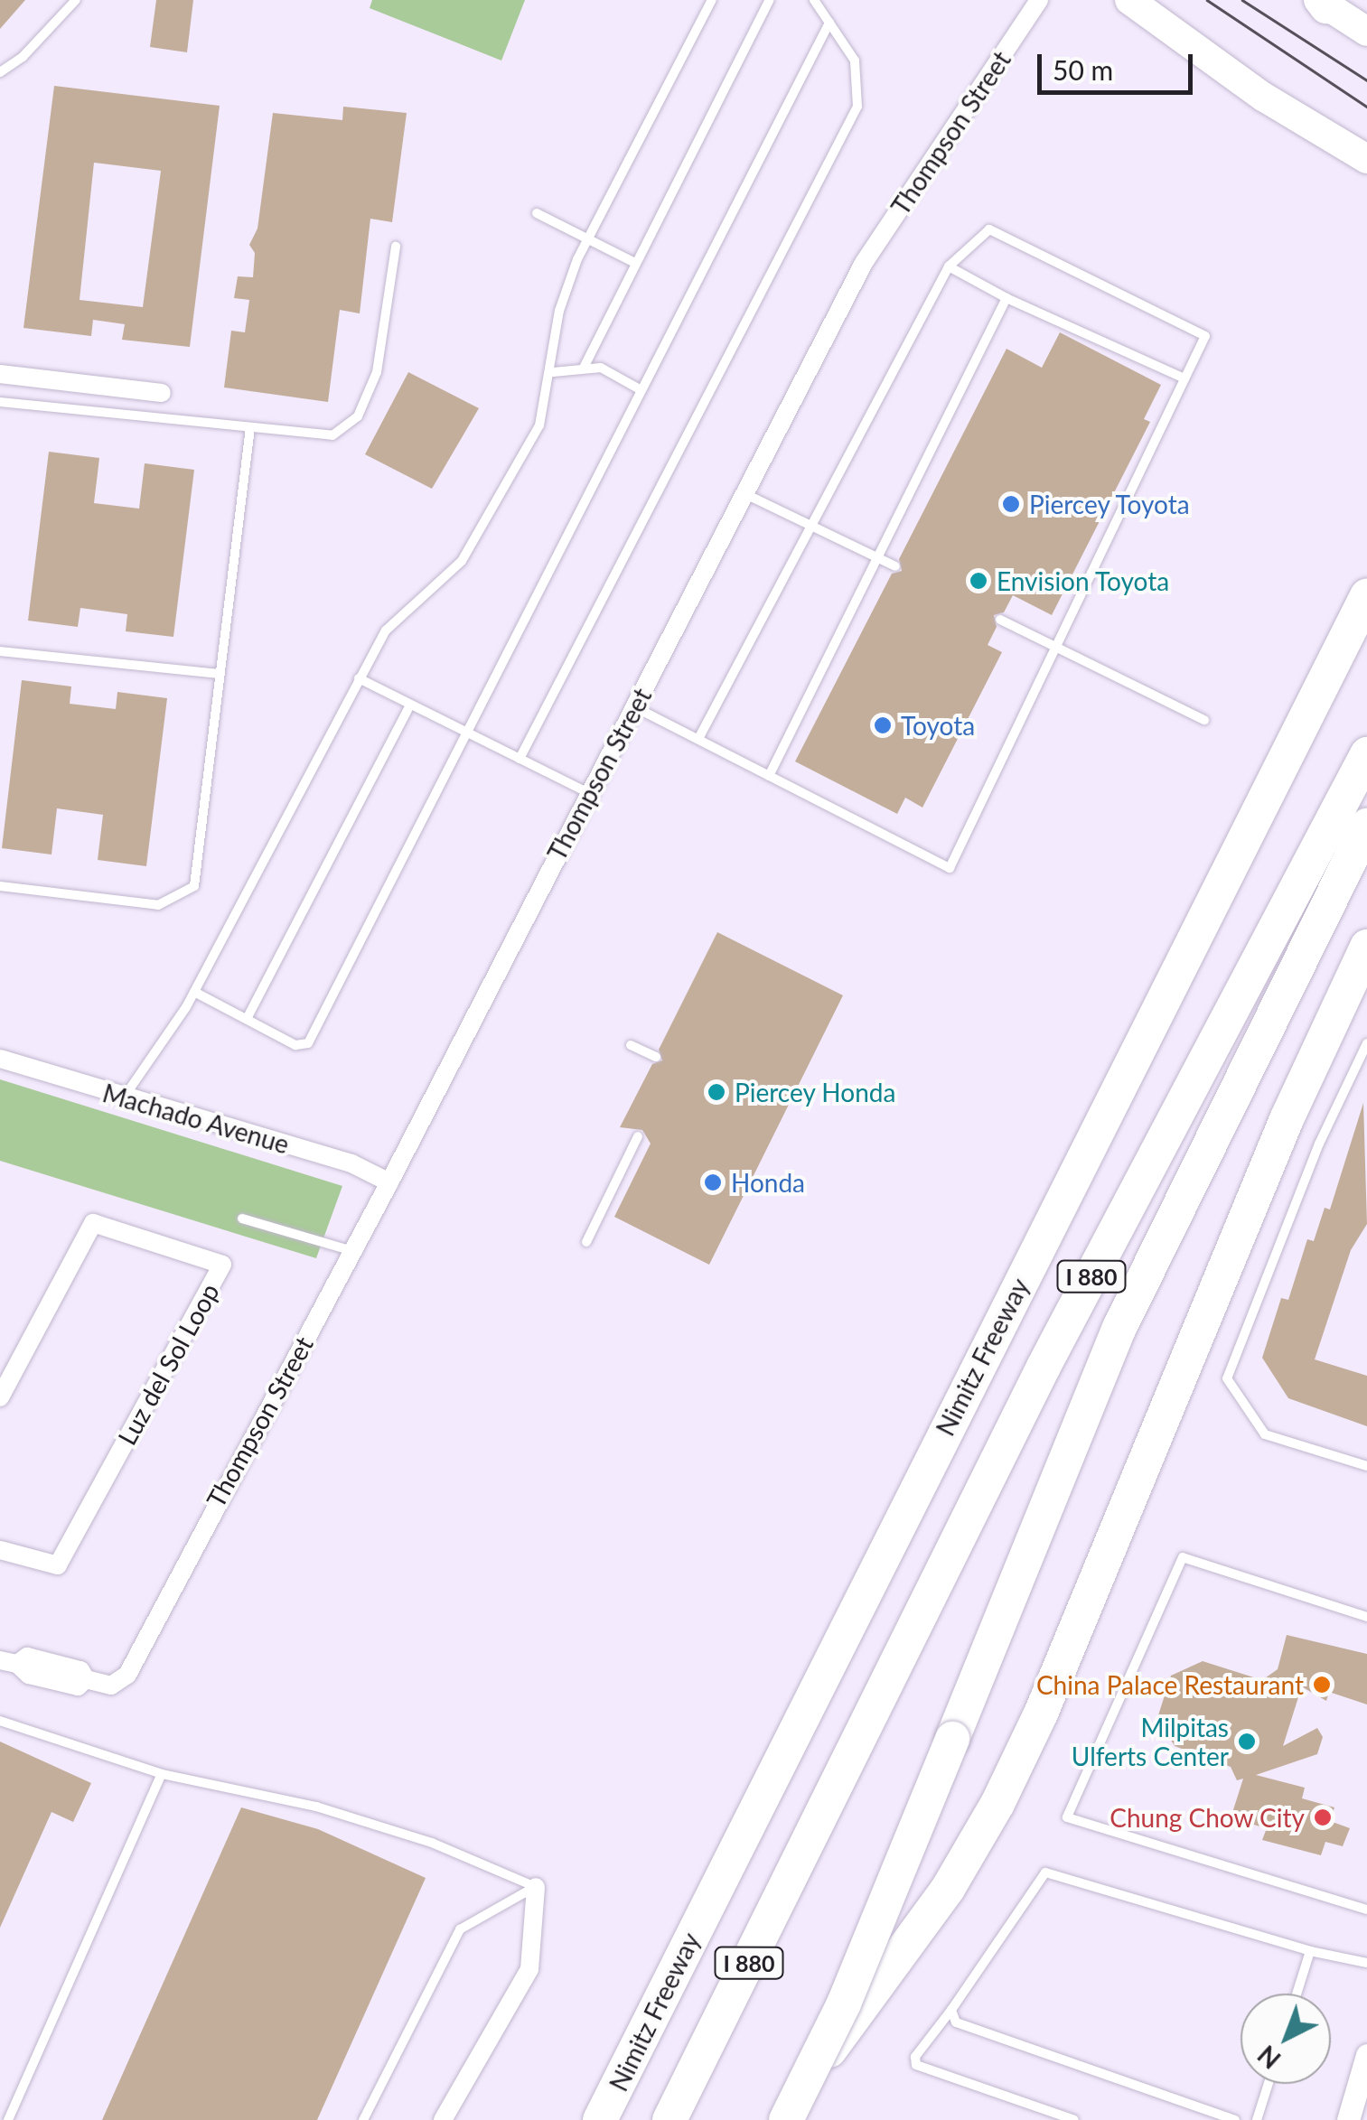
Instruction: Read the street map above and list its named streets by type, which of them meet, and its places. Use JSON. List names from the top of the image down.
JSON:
{
  "streets": {
    "highway": ["I 880", "Nimitz Freeway"],
    "street": ["Thompson Street", "Machado Avenue", "Luz del Sol Loop"]
  },
  "crossings": [
    ["Thompson Street", "Machado Avenue"]
  ],
  "places": [
    "Piercey Toyota",
    "Envision Toyota",
    "Toyota",
    "Piercey Honda",
    "Honda",
    "China Palace Restaurant",
    "Milpitas Ulferts Center",
    "Chung Chow City"
  ],
  "scale_bar": "50 m",
  "north": "bottom left"
}
